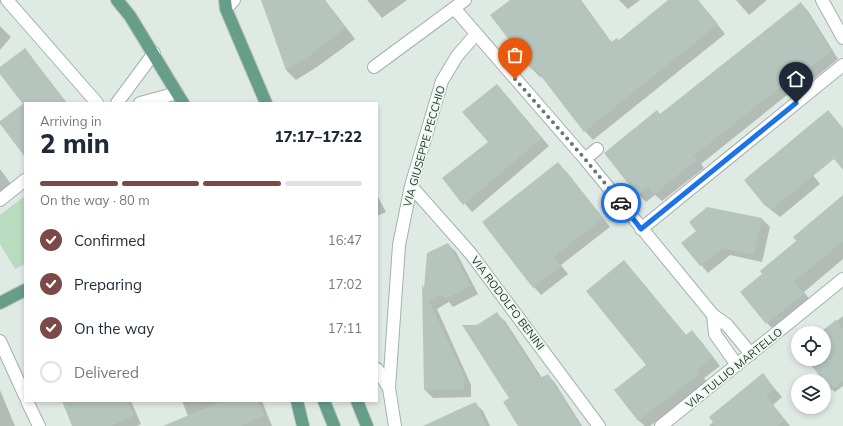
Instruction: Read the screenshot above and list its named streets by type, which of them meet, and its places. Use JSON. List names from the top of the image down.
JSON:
{
  "streets": {
    "street": ["VIA GIUSEPPE PECCHIO", "VIA RODOLFO BENINI", "VIA TULLIO MARTELLO"]
  },
  "crossings": [
    ["VIA GIUSEPPE PECCHIO", "VIA RODOLFO BENINI"]
  ],
  "page": {
    "heading": ["2 min", "Arriving in", "17:17–17:22"],
    "bar": "On the way · 80 m",
    "list": [
      ["Confirmed", "16:47"],
      ["Preparing", "17:02"],
      ["On the way", "17:11"],
      "Delivered"
    ]
  }
}
